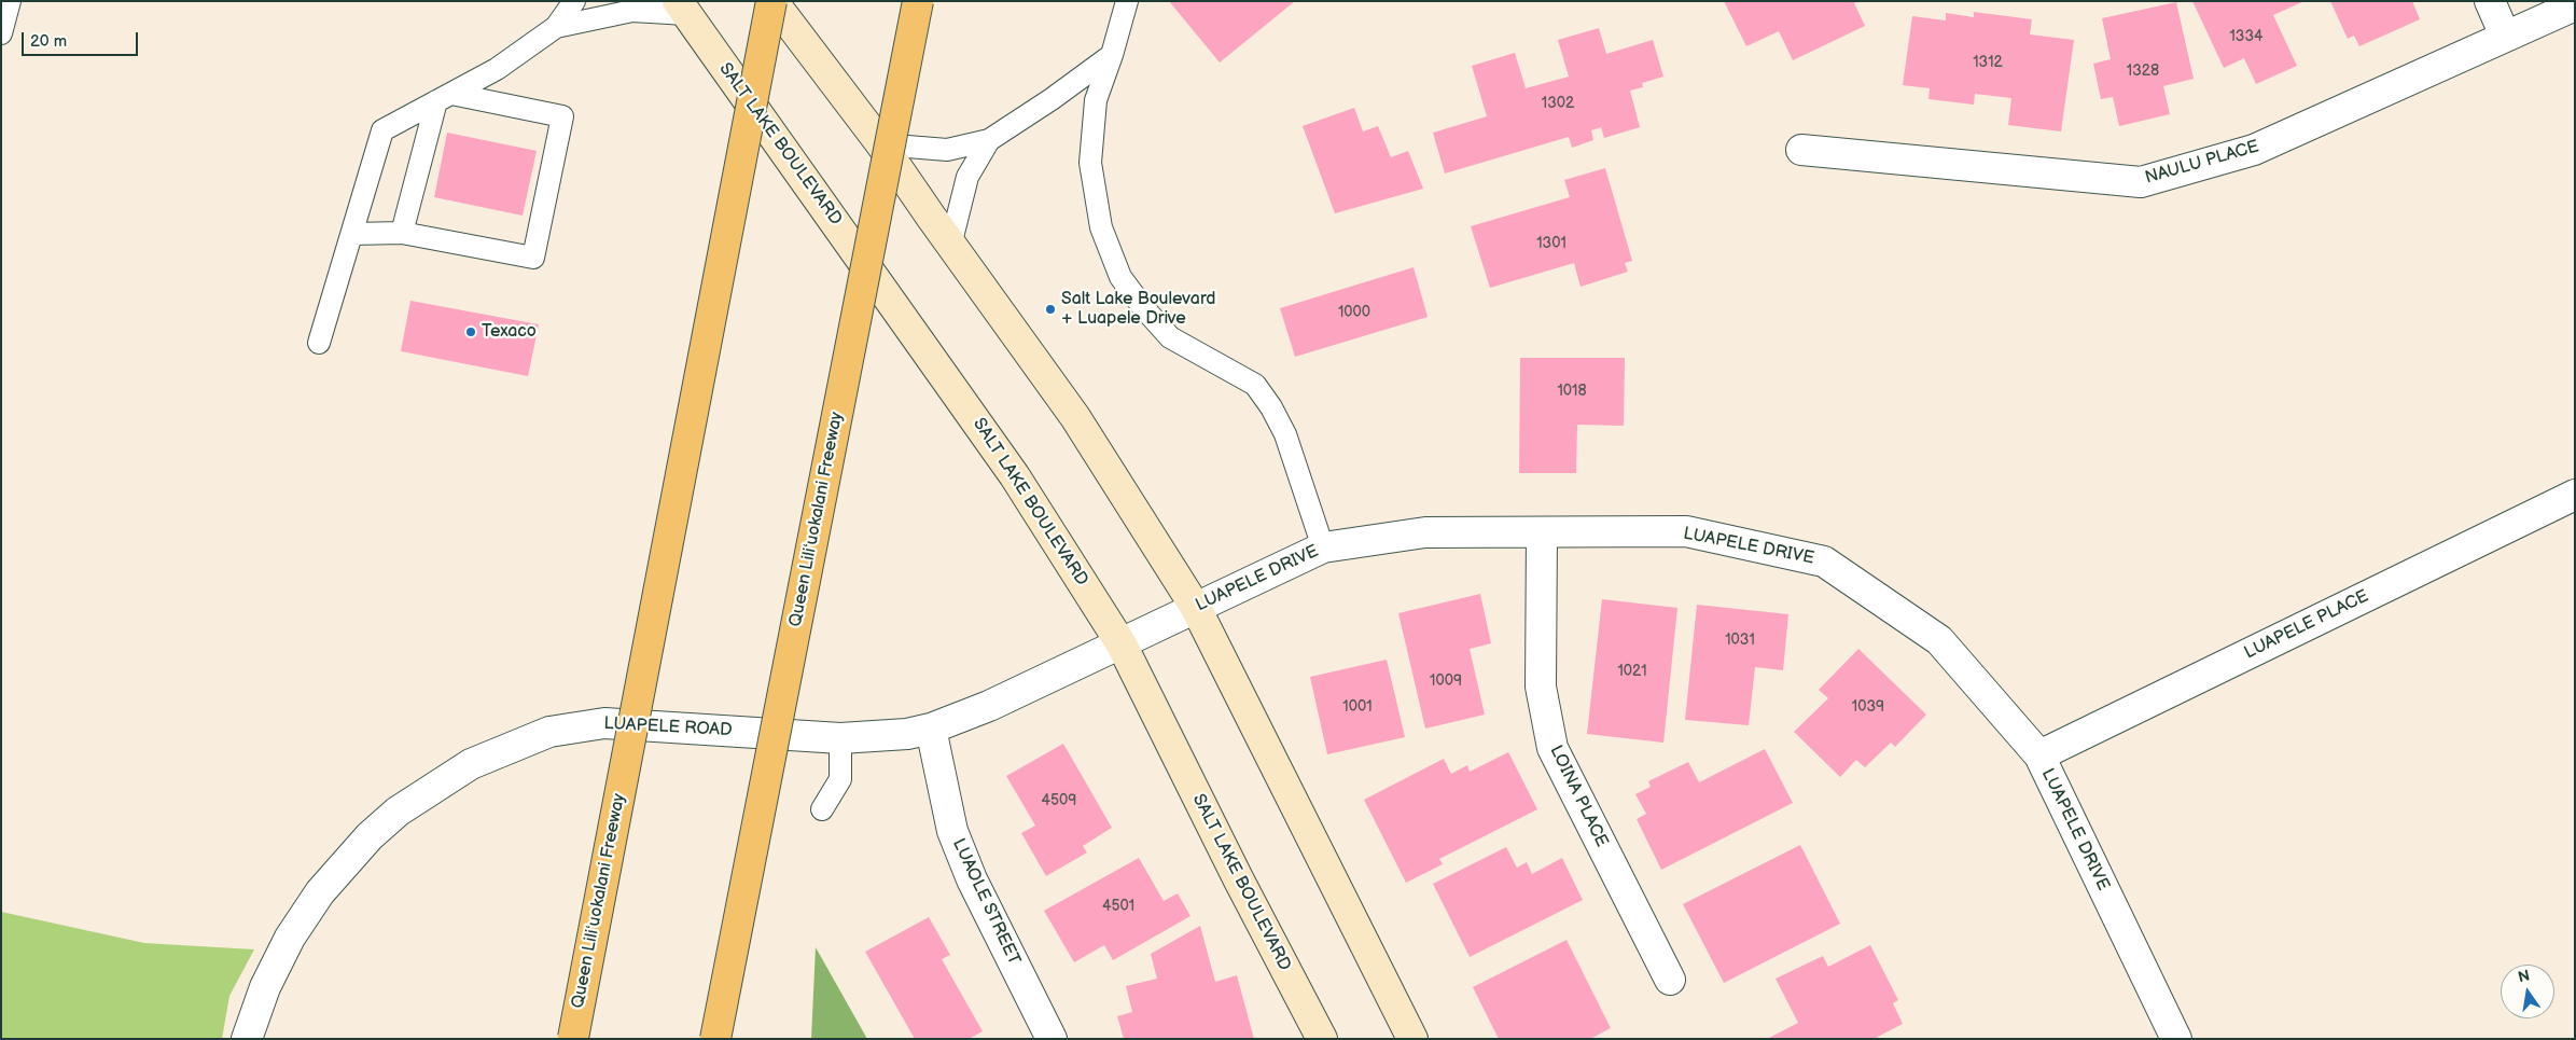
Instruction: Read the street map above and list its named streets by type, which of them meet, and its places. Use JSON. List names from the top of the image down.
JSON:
{
  "streets": {
    "highway": ["Queen Liliʻuokalani Freeway"],
    "main road": ["SALT LAKE BOULEVARD"],
    "street": [
      "NAULU PLACE",
      "LUAPELE DRIVE",
      "LUAPELE PLACE",
      "LUAPELE ROAD",
      "LOINA PLACE",
      "LUAOLE STREET"
    ]
  },
  "crossings": [
    ["SALT LAKE BOULEVARD", "LUAPELE DRIVE"],
    ["SALT LAKE BOULEVARD", "LUAPELE ROAD"],
    ["LUAPELE DRIVE", "LUAPELE PLACE"],
    ["LUAPELE DRIVE", "LUAPELE ROAD"],
    ["LUAPELE DRIVE", "LOINA PLACE"],
    ["LUAPELE ROAD", "LUAOLE STREET"]
  ],
  "places": ["Salt Lake Boulevard + Luapele Drive", "Texaco"],
  "house_numbers": [
    "1334",
    "1312",
    "1328",
    "1302",
    "1301",
    "1000",
    "1018",
    "1031",
    "1021",
    "1009",
    "1001",
    "1039",
    "4509",
    "4501"
  ],
  "scale_bar": "20 m",
  "north": "top"
}
